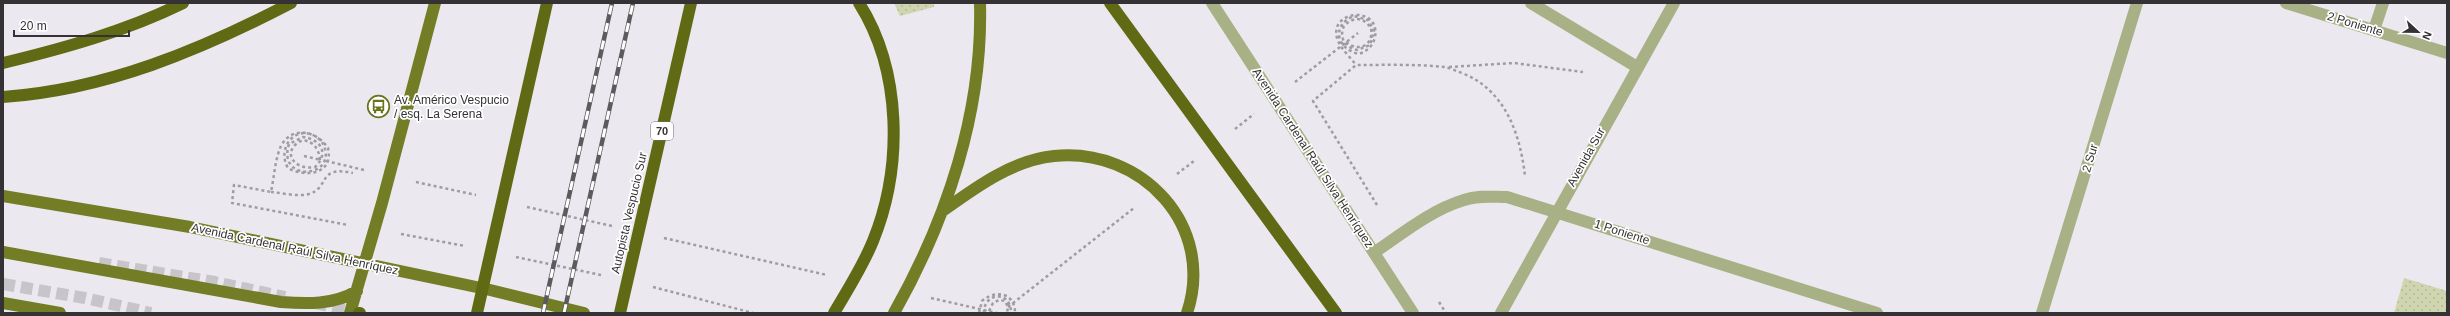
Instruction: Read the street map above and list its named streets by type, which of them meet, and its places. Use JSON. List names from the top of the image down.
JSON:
{
  "streets": {
    "highway": ["70", "Autopista Vespucio Sur"],
    "main road": ["Avenida Cardenal Raúl Silva Henríquez"],
    "street": [
      "2 Poniente",
      "Avenida Sur",
      "2 Sur",
      "1 Poniente"
    ]
  },
  "crossings": [
    ["Avenida Sur", "1 Poniente"],
    ["Avenida Cardenal Raúl Silva Henríquez", "1 Poniente"]
  ],
  "places": {
    "bus stop": ["Av. Américo Vespucio / esq. La Serena"]
  },
  "scale_bar": "20 m",
  "north": "right"
}
